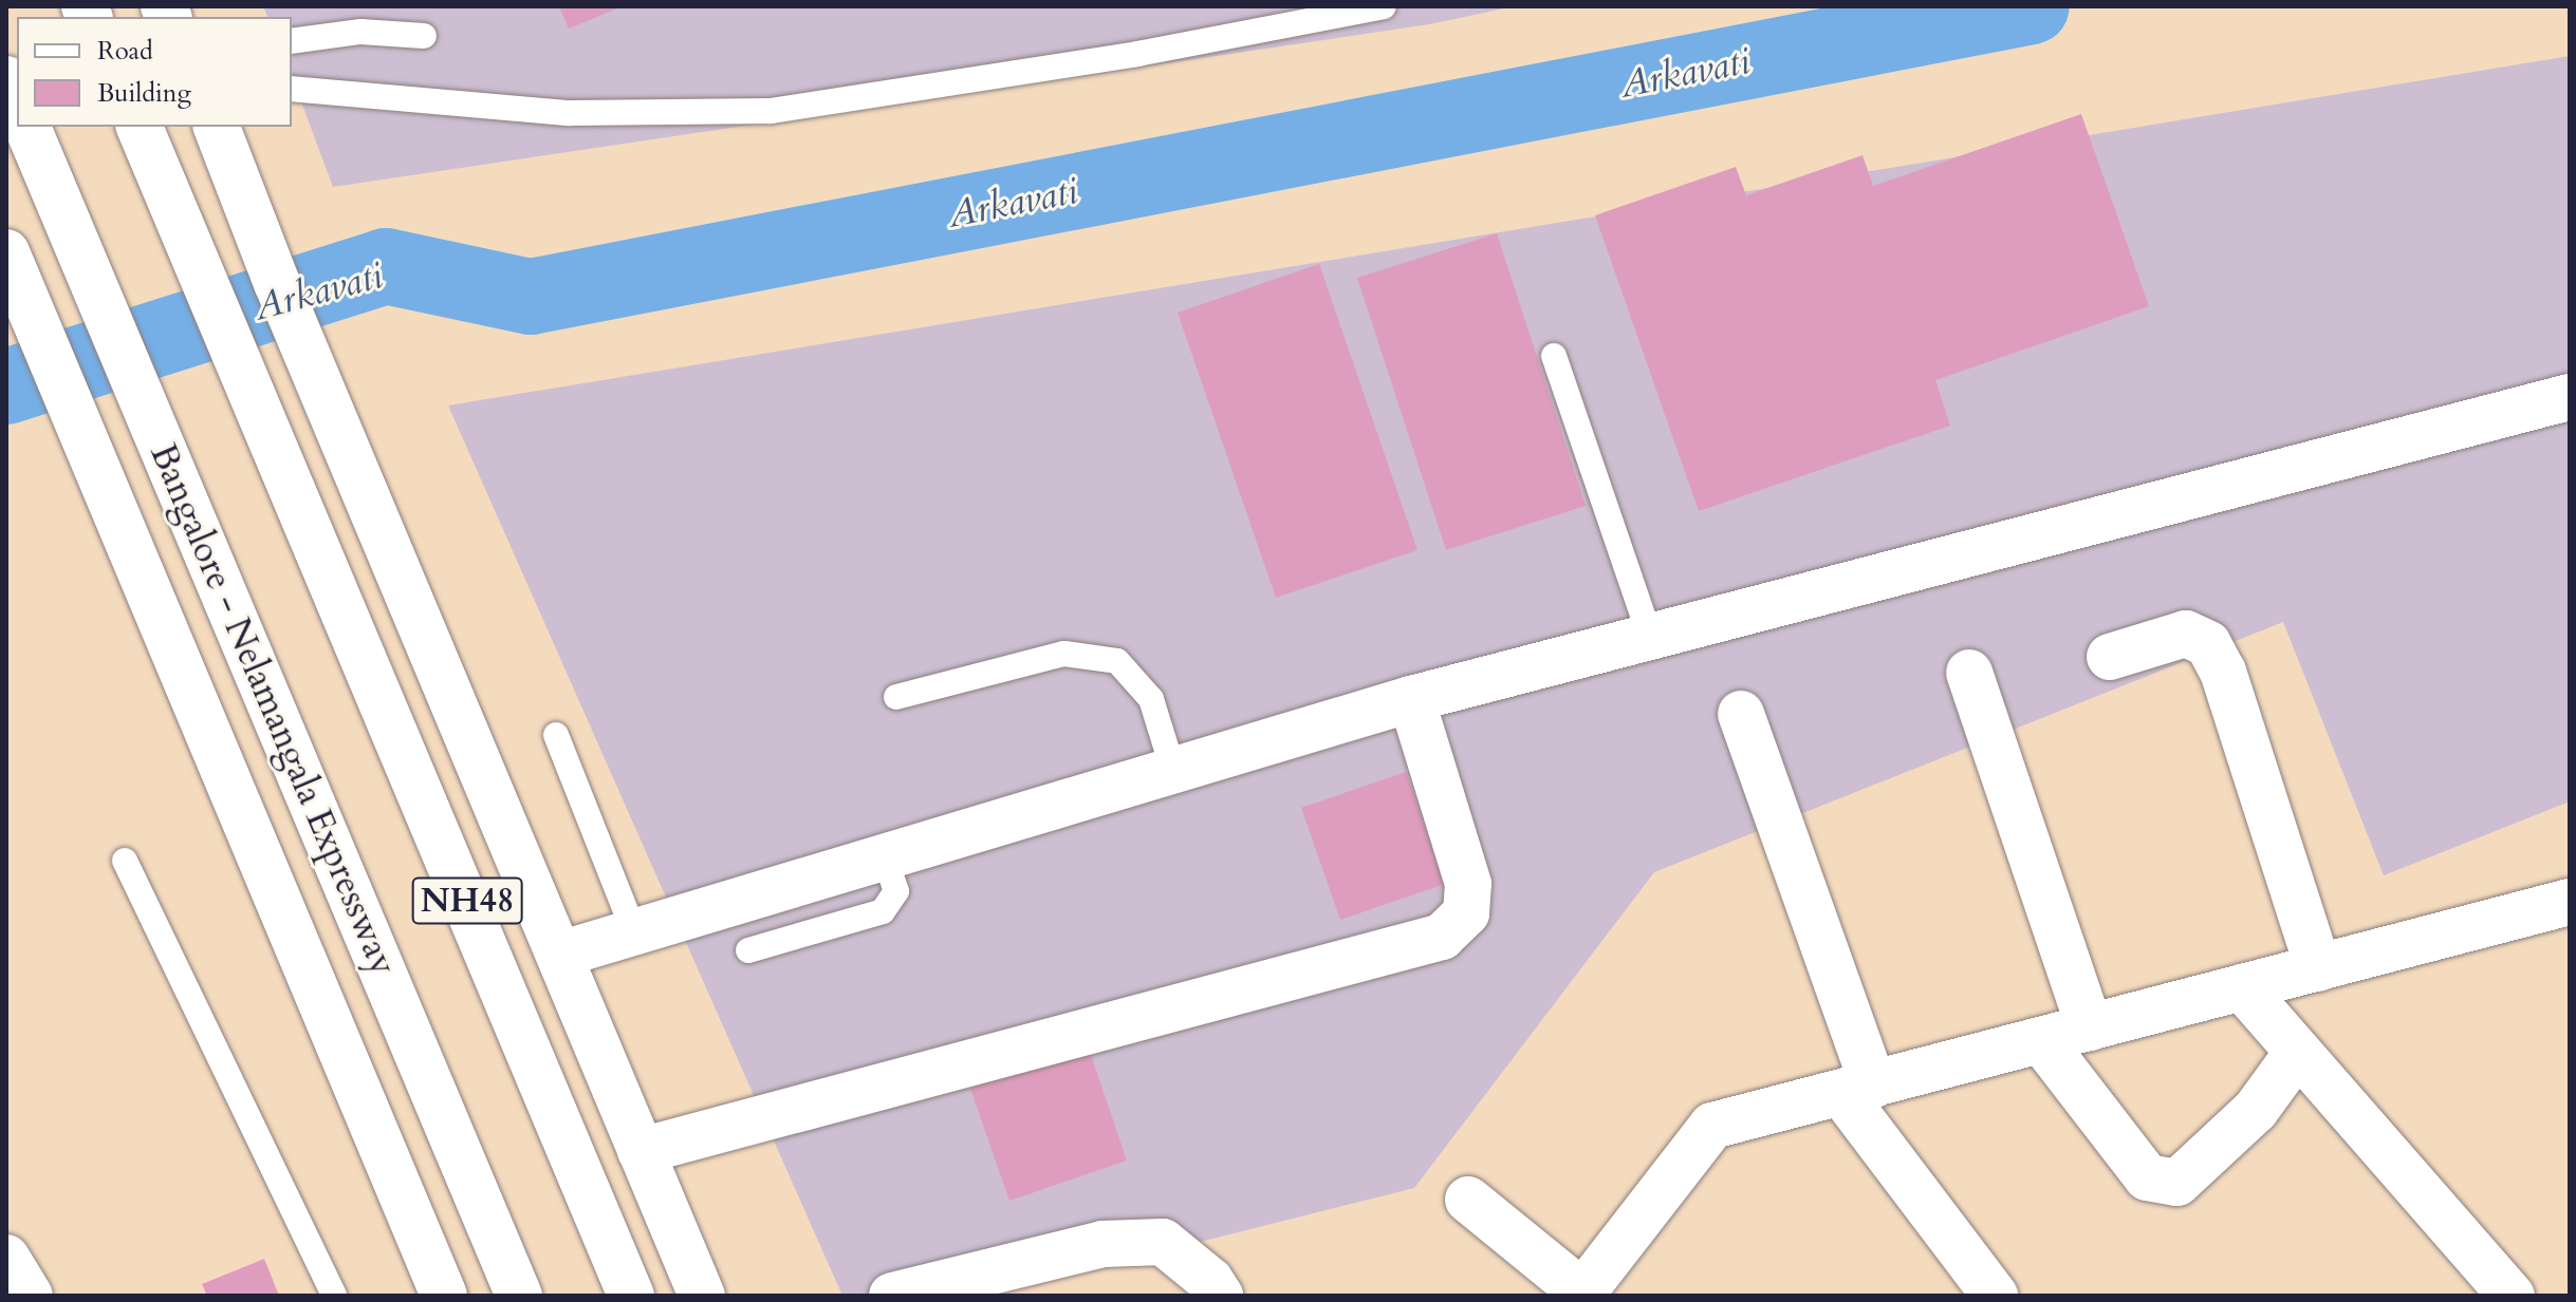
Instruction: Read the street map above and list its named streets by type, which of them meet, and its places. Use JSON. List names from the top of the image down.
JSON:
{
  "streets": {
    "main road": ["Bangalore - Nelamangala Expressway", "NH48"]
  },
  "water": ["Arkavati"],
  "legend": ["Road", "Building"]
}
